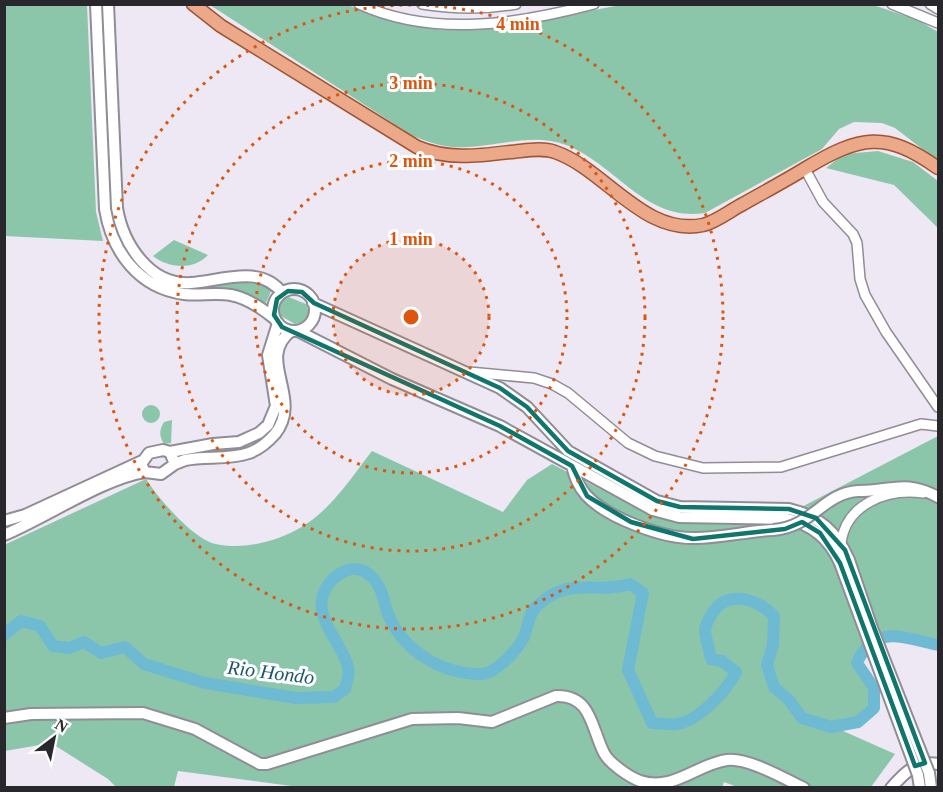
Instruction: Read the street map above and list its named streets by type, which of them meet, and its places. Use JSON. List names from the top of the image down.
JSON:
{
  "water": ["Rio Hondo"],
  "north": "top right",
  "rings": [
    "4 min",
    "3 min",
    "2 min",
    "1 min"
  ]
}
